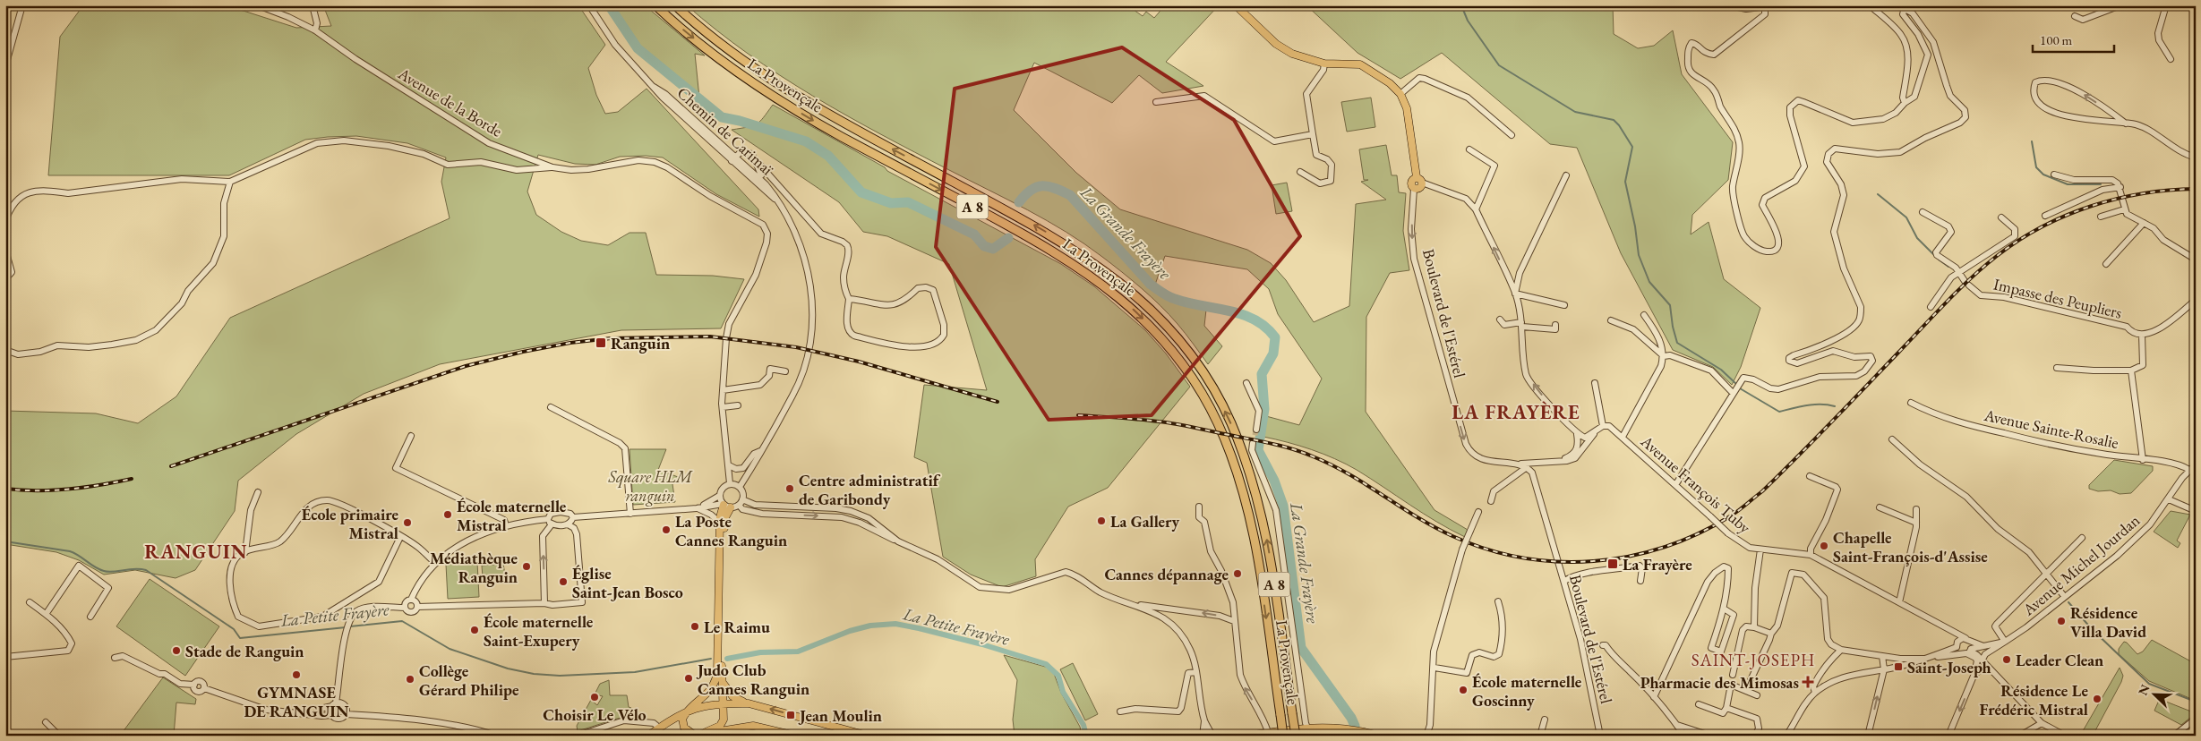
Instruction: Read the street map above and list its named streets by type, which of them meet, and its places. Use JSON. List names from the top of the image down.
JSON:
{
  "streets": {
    "highway": ["La Provençale", "A 8"],
    "street": [
      "Avenue de la Borde",
      "Chemin de Carimaï",
      "Impasse des Peupliers",
      "Boulevard de l'Estérel",
      "Avenue Sainte-Rosalie",
      "Avenue François Tuby",
      "Avenue Michel Jourdan"
    ]
  },
  "crossings": [
    ["Avenue Sainte-Rosalie", "Avenue Michel Jourdan"],
    ["Avenue François Tuby", "Avenue Michel Jourdan"]
  ],
  "one_way": ["Boulevard de l'Estérel"],
  "districts": ["LA FRAYÈRE", "RANGUIN", "SAINT-JOSEPH"],
  "water": ["La Grande Frayère", "La Petite Frayère"],
  "parks": ["Square HLM ranguin"],
  "places": {
    "transit": [
      "Ranguin",
      "La Frayère",
      "Saint-Joseph",
      "Jean Moulin"
    ],
    "other": [
      "Centre administratif de Garibondy",
      "École maternelle Mistral",
      "La Gallery",
      "École primaire Mistral",
      "La Poste Cannes Ranguin",
      "Chapelle Saint-François-d'Assise",
      "Médiathèque Ranguin",
      "Cannes dépannage",
      "Église Saint-Jean Bosco",
      "Résidence Villa David",
      "Le Raimu",
      "École maternelle Saint-Exupery",
      "Stade de Ranguin",
      "Leader Clean",
      "GYMNASE DE RANGUIN",
      "Judo Club Cannes Ranguin",
      "Collège Gérard Philipe",
      "École maternelle Goscinny",
      "Choisir Le Vélo",
      "Résidence Le Frédéric Mistral"
    ],
    "health": ["Pharmacie des Mimosas"]
  },
  "scale_bar": "100 m",
  "north": "top left"
}
